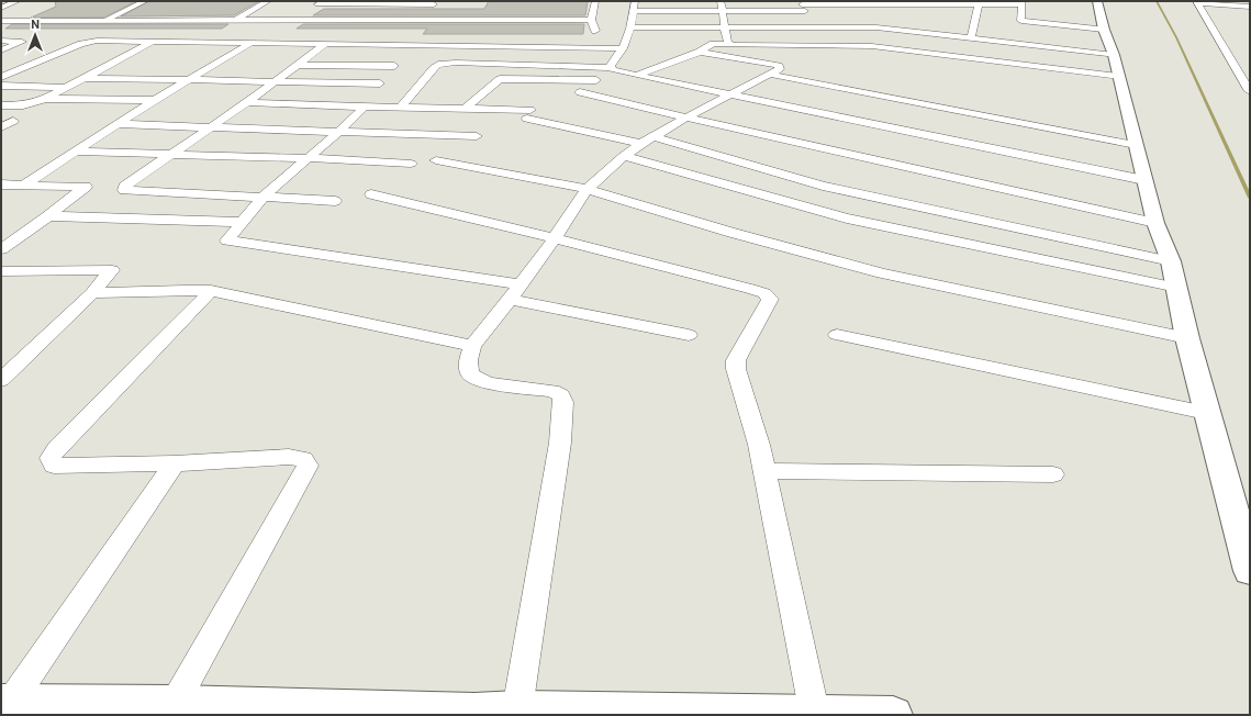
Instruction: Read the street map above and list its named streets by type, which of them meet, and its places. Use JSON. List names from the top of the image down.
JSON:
{
  "north": "top"
}
